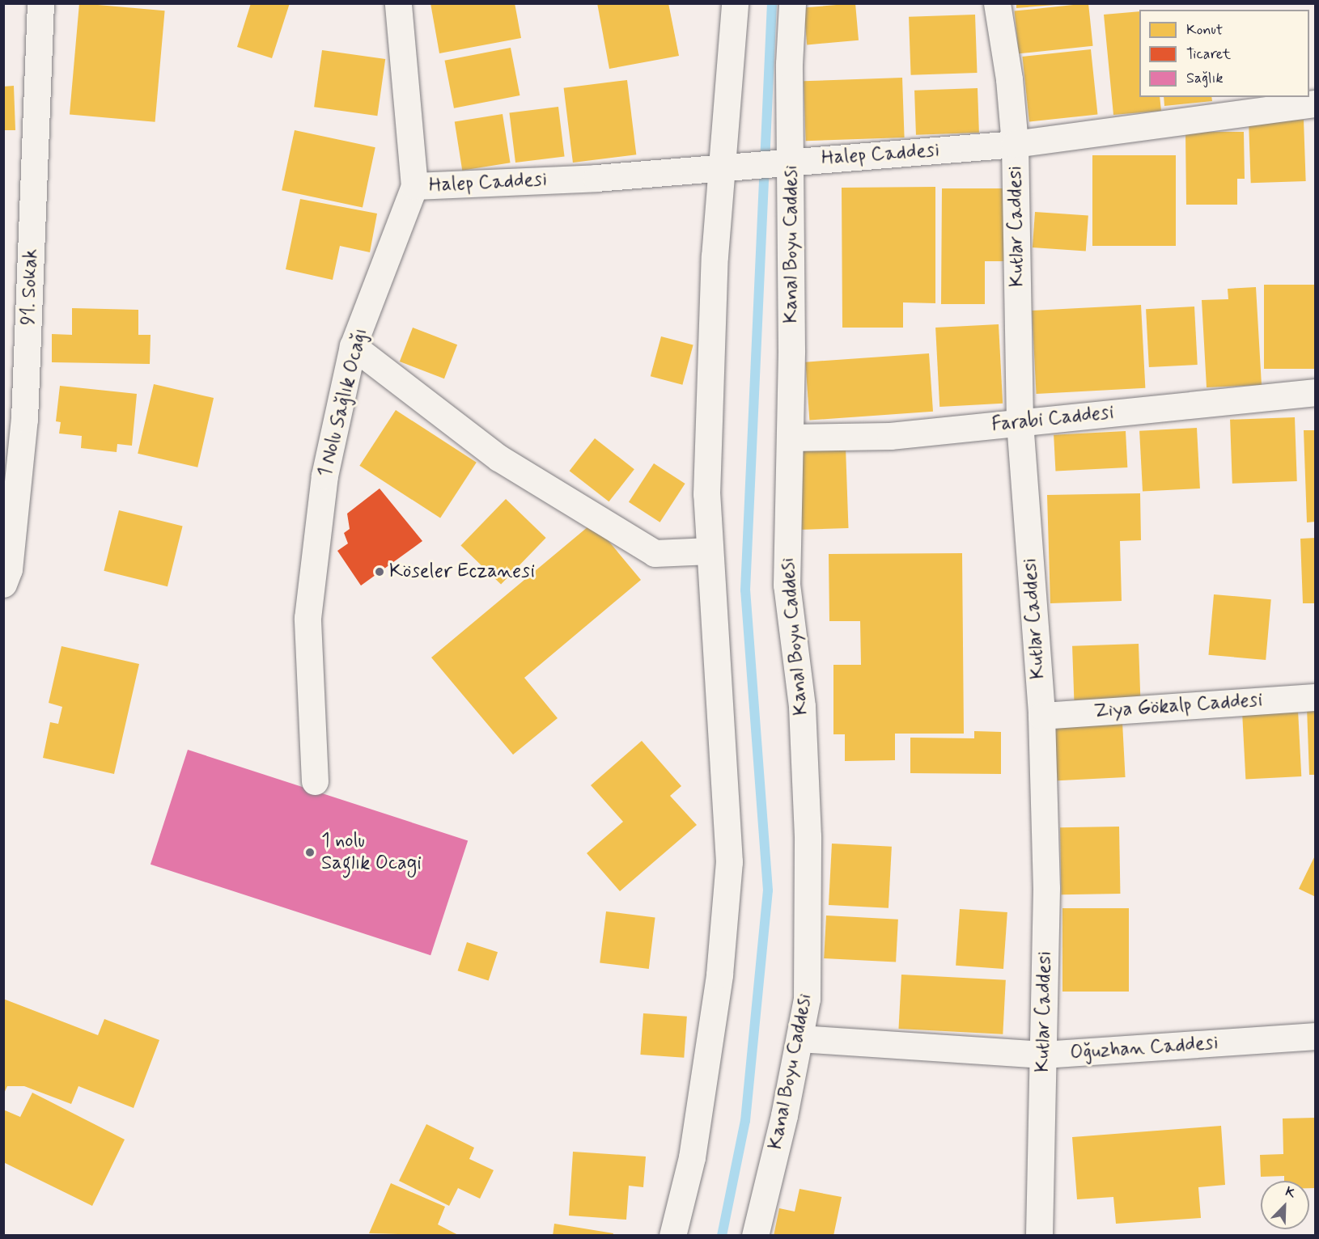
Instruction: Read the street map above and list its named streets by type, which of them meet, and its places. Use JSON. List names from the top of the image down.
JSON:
{
  "streets": {
    "street": [
      "Halep Caddesi",
      "Kutlar Caddesi",
      "Kanal Boyu Caddesi",
      "91. Sokak",
      "1 Nolu Sağlık Ocağı",
      "Farabi Caddesi",
      "Ziya Gökalp Caddesi",
      "Oğuzhan Caddesi"
    ]
  },
  "crossings": [
    ["Halep Caddesi", "Kutlar Caddesi"],
    ["Halep Caddesi", "Kanal Boyu Caddesi"],
    ["Halep Caddesi", "1 Nolu Sağlık Ocağı"],
    ["Kutlar Caddesi", "Farabi Caddesi"],
    ["Kutlar Caddesi", "Ziya Gökalp Caddesi"],
    ["Kutlar Caddesi", "Oğuzhan Caddesi"],
    ["Kanal Boyu Caddesi", "Farabi Caddesi"],
    ["Kanal Boyu Caddesi", "Oğuzhan Caddesi"]
  ],
  "places": ["Köseler Eczanesi", "1 nolu Saglık Ocagi"],
  "legend": ["Konut", "Ticaret", "Sağlık"],
  "north": "top right"
}
